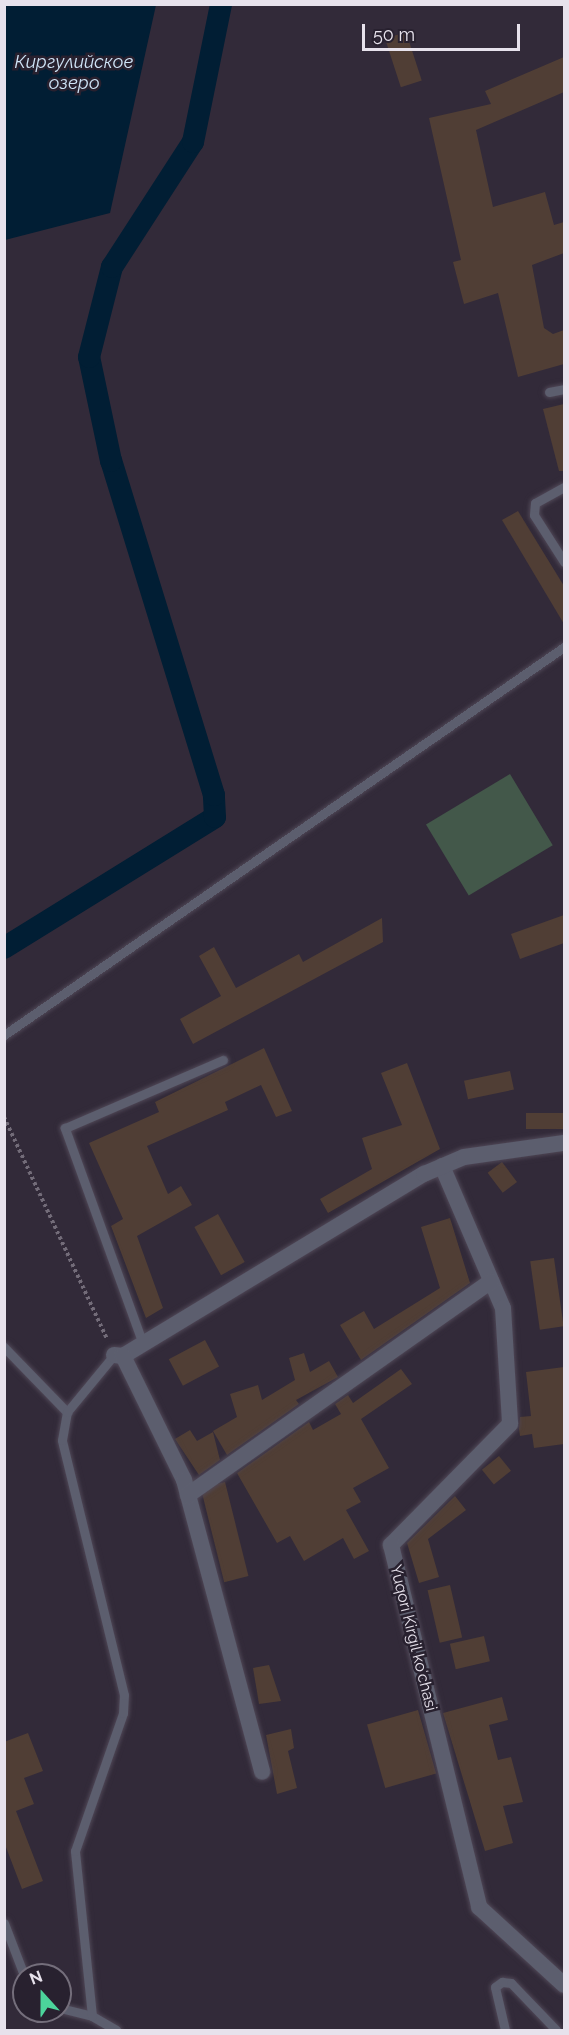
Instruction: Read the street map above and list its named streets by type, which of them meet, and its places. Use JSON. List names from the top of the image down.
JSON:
{
  "streets": {
    "street": ["Yuqori Kirgil koʻchasi"]
  },
  "water": ["Киргулийское озеро"],
  "scale_bar": "50 m",
  "north": "top"
}
